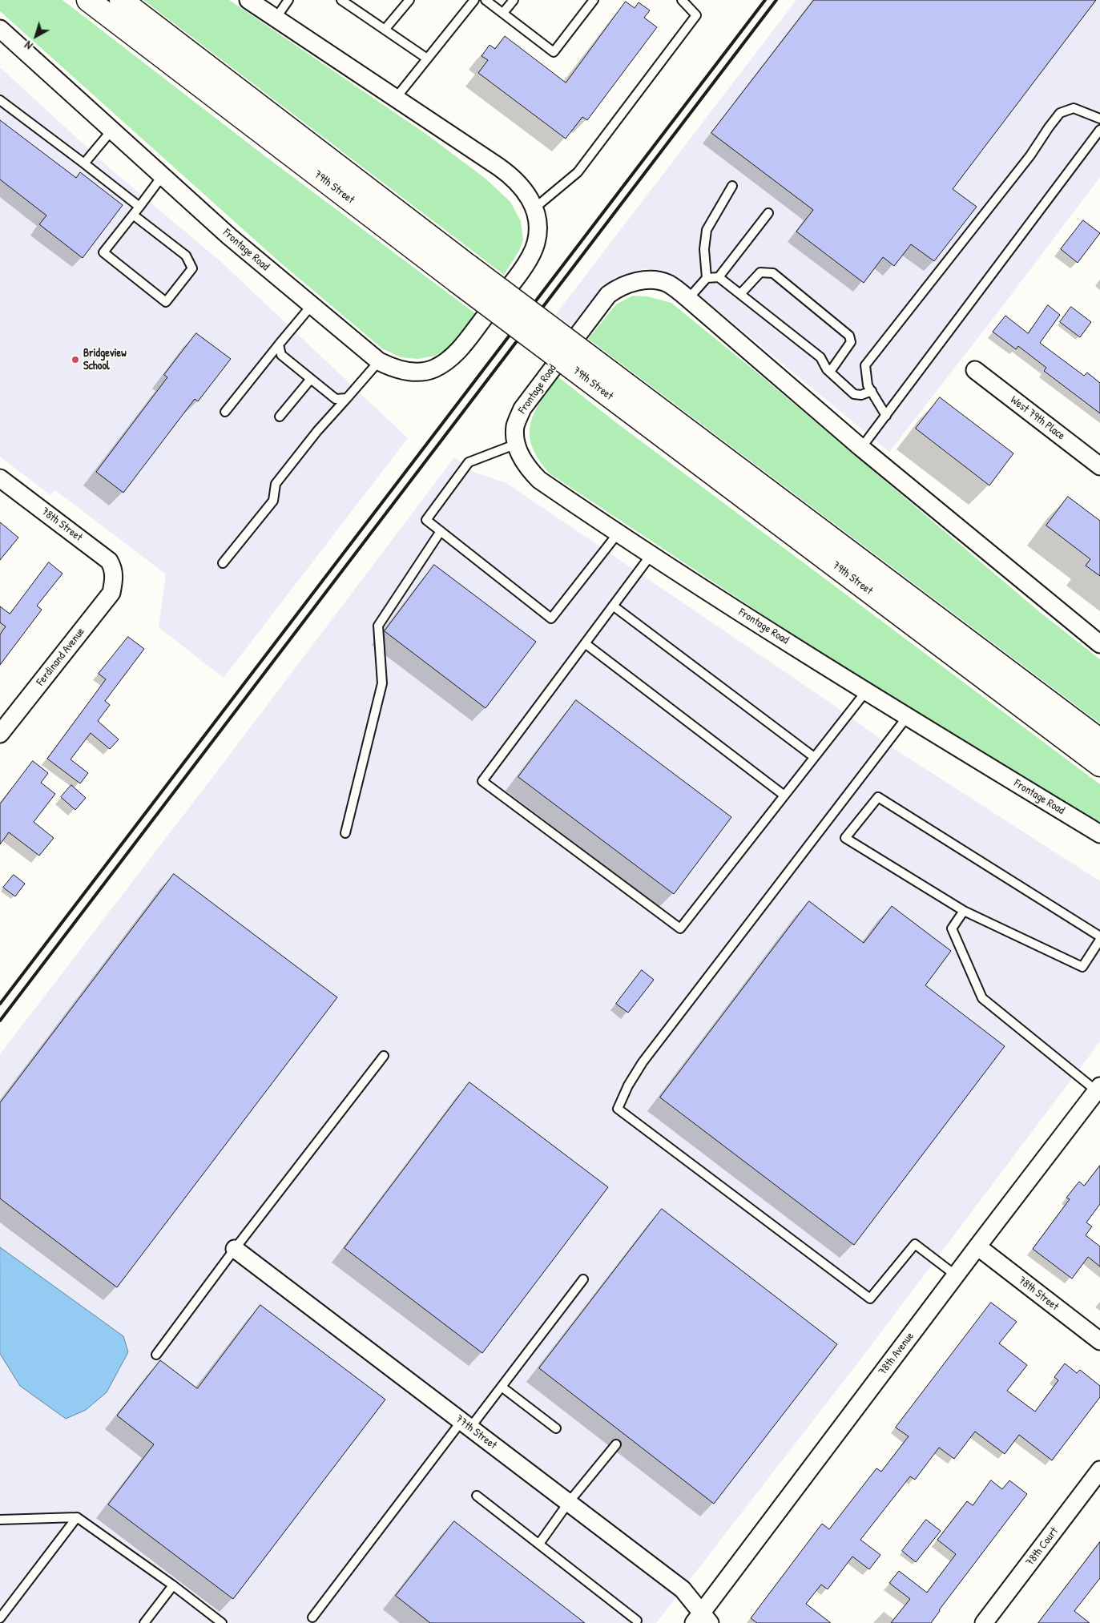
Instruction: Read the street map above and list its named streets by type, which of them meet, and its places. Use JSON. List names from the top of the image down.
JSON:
{
  "streets": {
    "main road": ["79th Street"],
    "street": [
      "Frontage Road",
      "West 79th Place",
      "78th Street",
      "Ferdinand Avenue",
      "78th Avenue",
      "77th Street",
      "78th Court"
    ]
  },
  "crossings": [
    ["78th Street", "Ferdinand Avenue"],
    ["78th Street", "78th Avenue"],
    ["78th Avenue", "77th Street"]
  ],
  "places": ["Bridgeview School"],
  "north": "bottom left"
}
